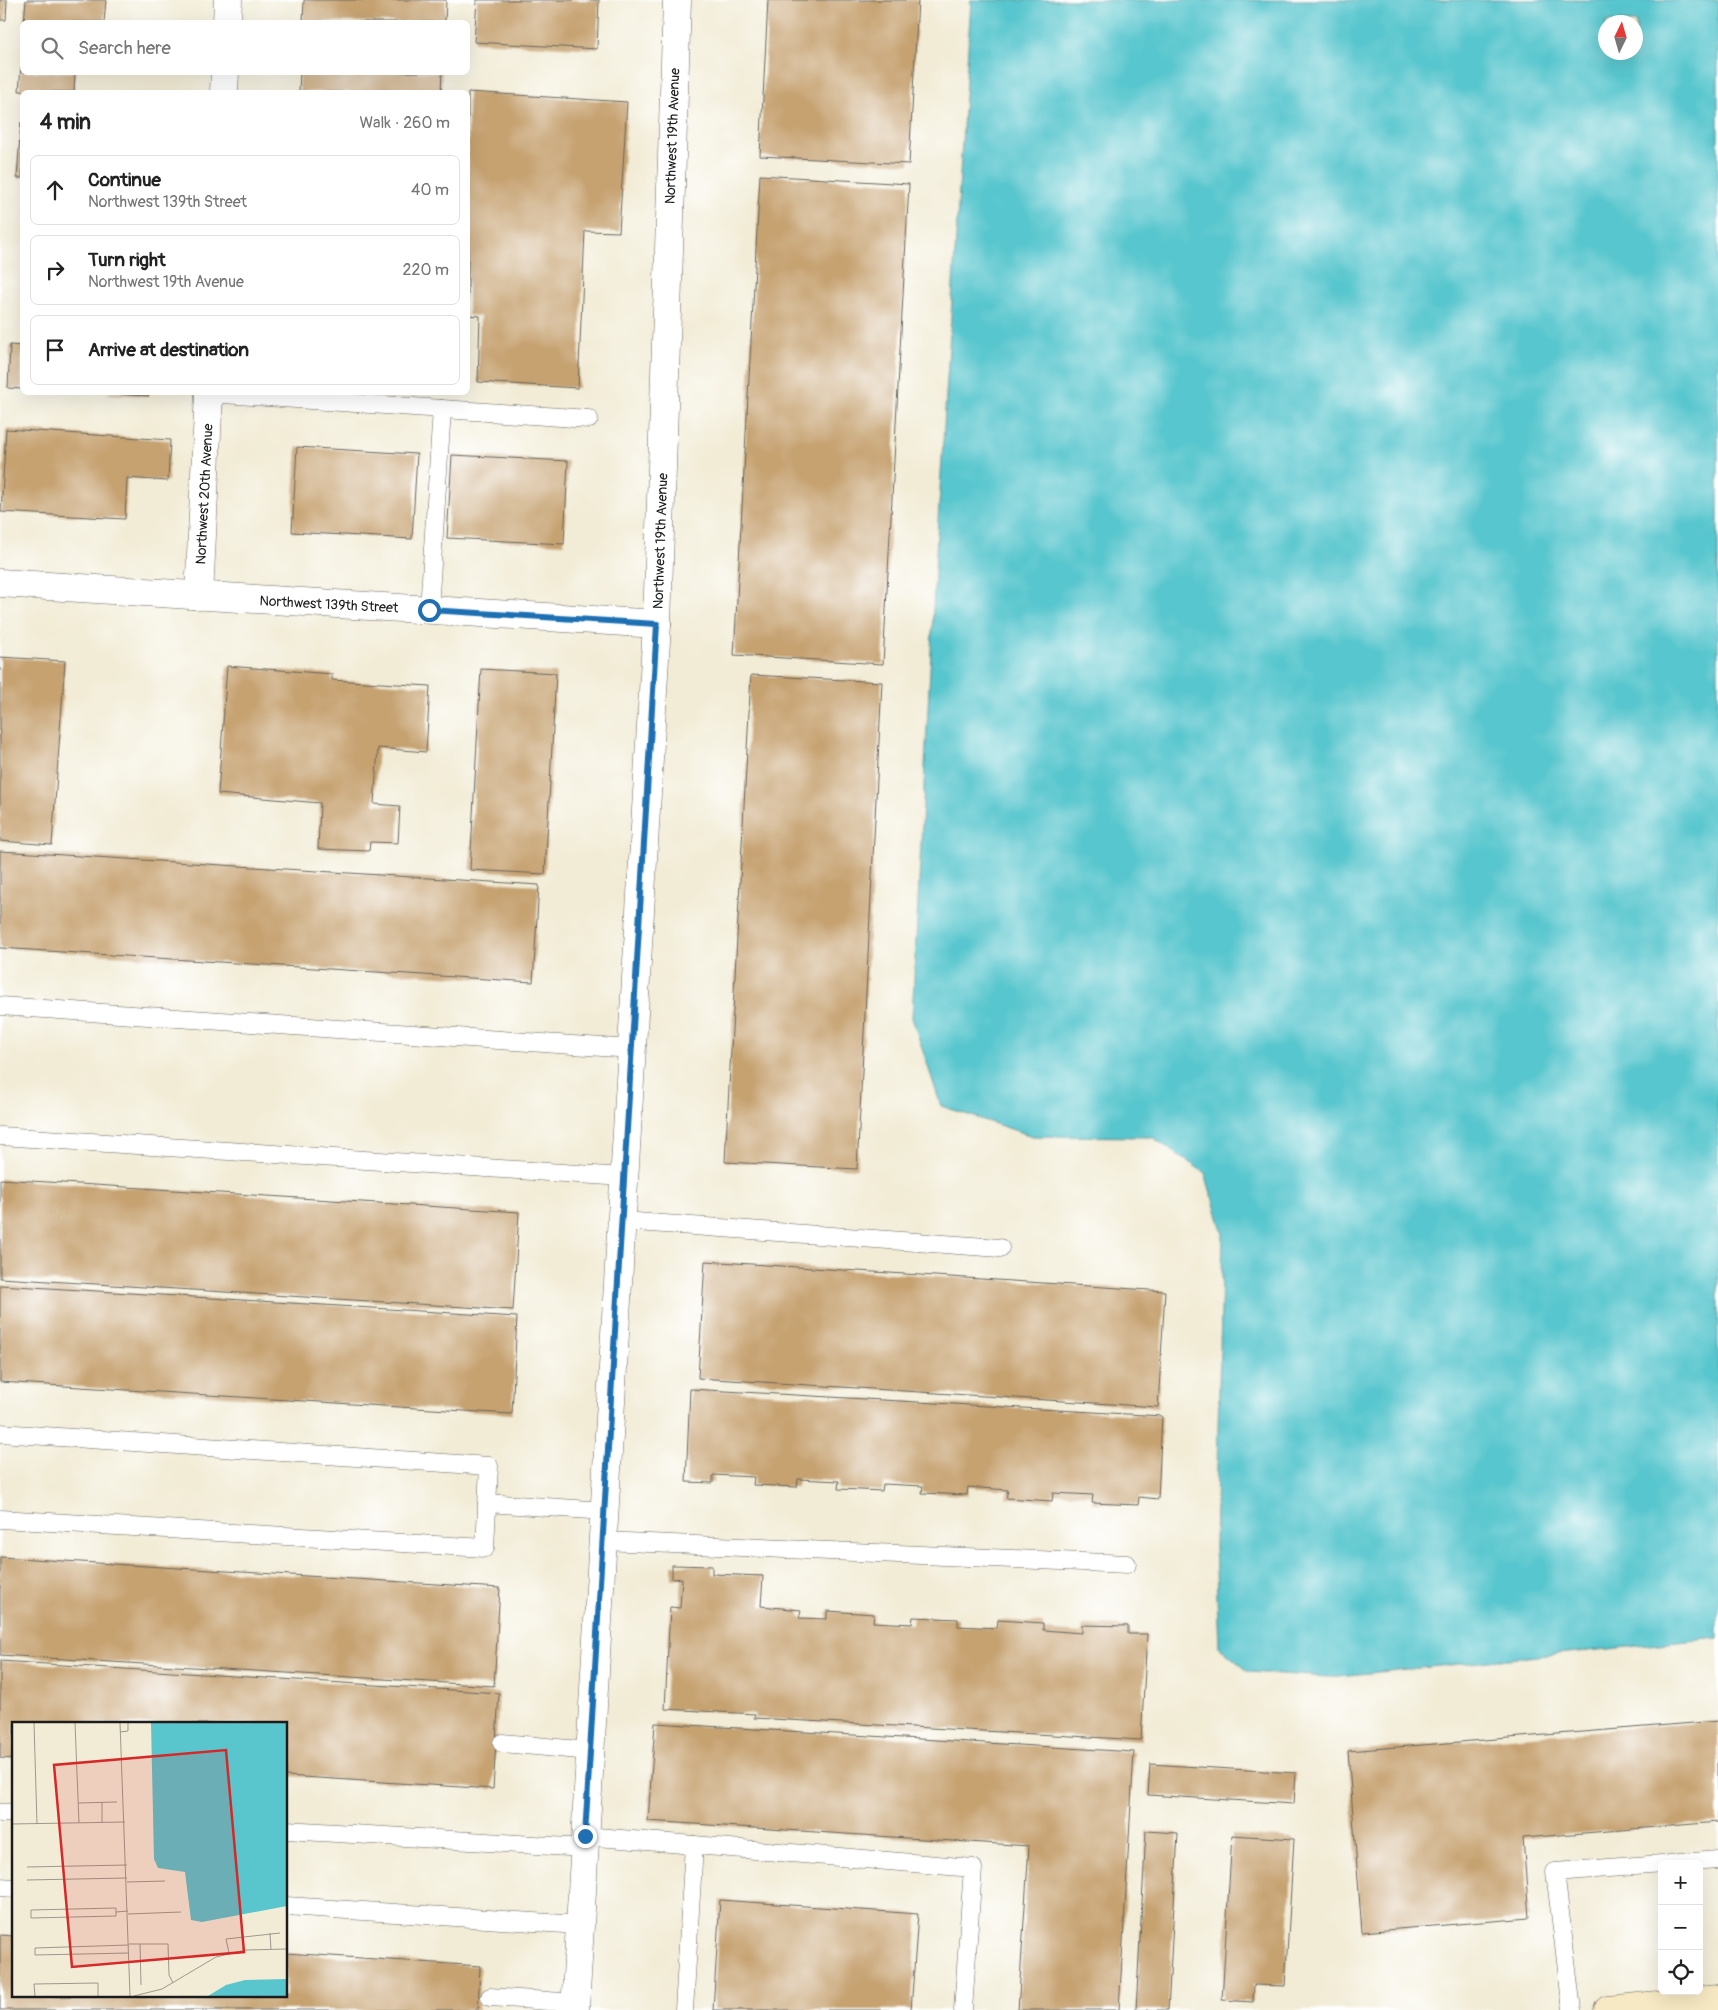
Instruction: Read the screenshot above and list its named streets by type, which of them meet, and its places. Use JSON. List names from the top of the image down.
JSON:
{
  "streets": {
    "street": ["Northwest 19th Avenue", "Northwest 20th Avenue", "Northwest 139th Street"]
  },
  "crossings": [
    ["Northwest 19th Avenue", "Northwest 139th Street"],
    ["Northwest 20th Avenue", "Northwest 139th Street"]
  ],
  "north": "top",
  "page": {
    "search": "Search here",
    "heading": ["4 min", "Walk · 260 m"],
    "list": [
      ["Continue", "Northwest 139th Street", "40 m"],
      ["Turn right", "Northwest 19th Avenue", "220 m"],
      "Arrive at destination"
    ],
    "map_buttons": ["+", "−"]
  }
}
